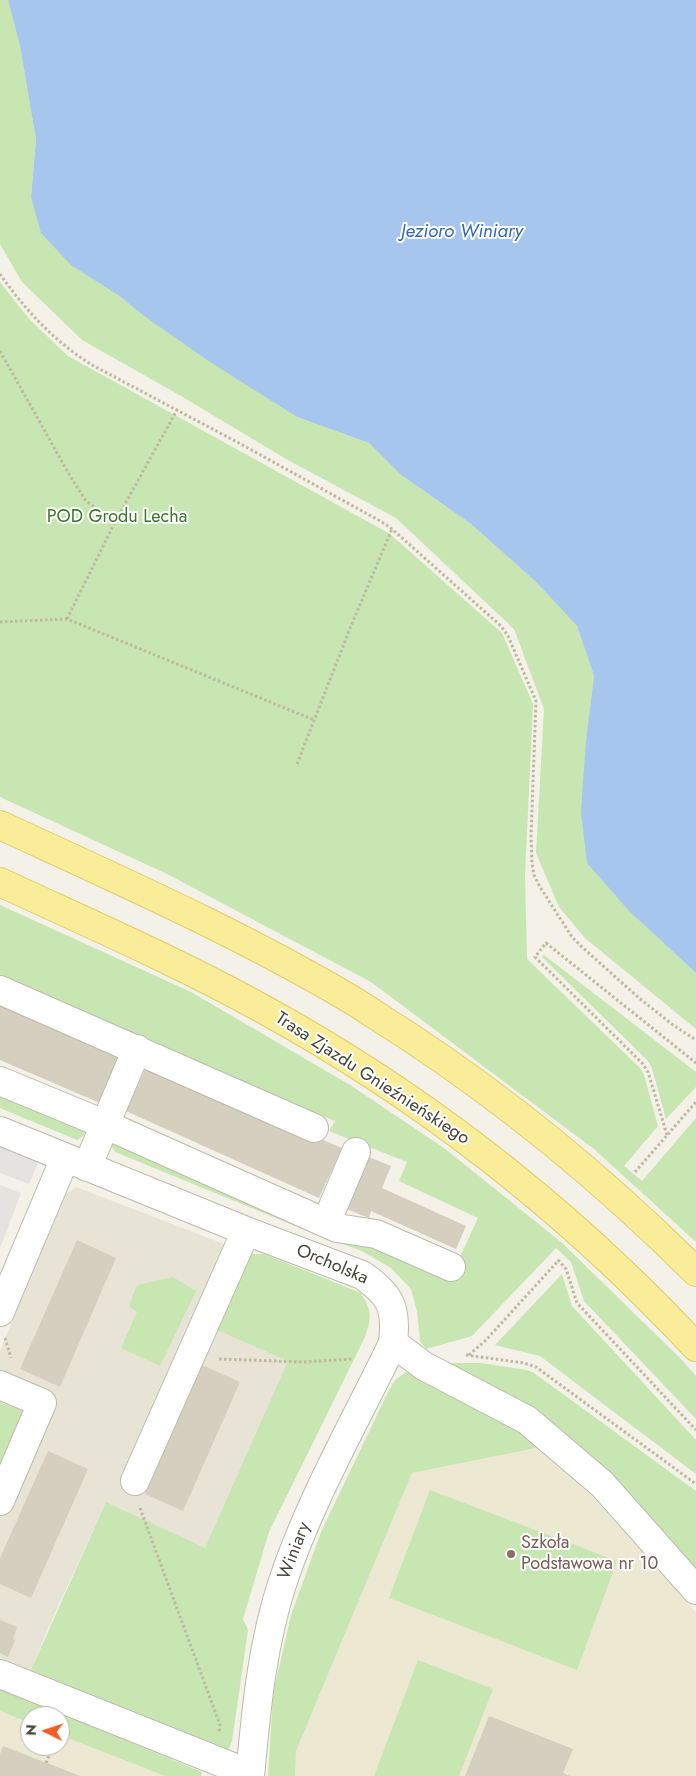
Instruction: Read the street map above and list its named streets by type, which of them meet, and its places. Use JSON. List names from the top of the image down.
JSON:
{
  "streets": {
    "main road": ["Trasa Zjazdu Gnieźnieńskiego"],
    "street": ["Orcholska", "Winiary"]
  },
  "crossings": [
    ["Orcholska", "Winiary"]
  ],
  "water": ["Jezioro Winiary"],
  "parks": ["POD Grodu Lecha"],
  "places": ["Szkoła Podstawowa nr 10"],
  "north": "left"
}
